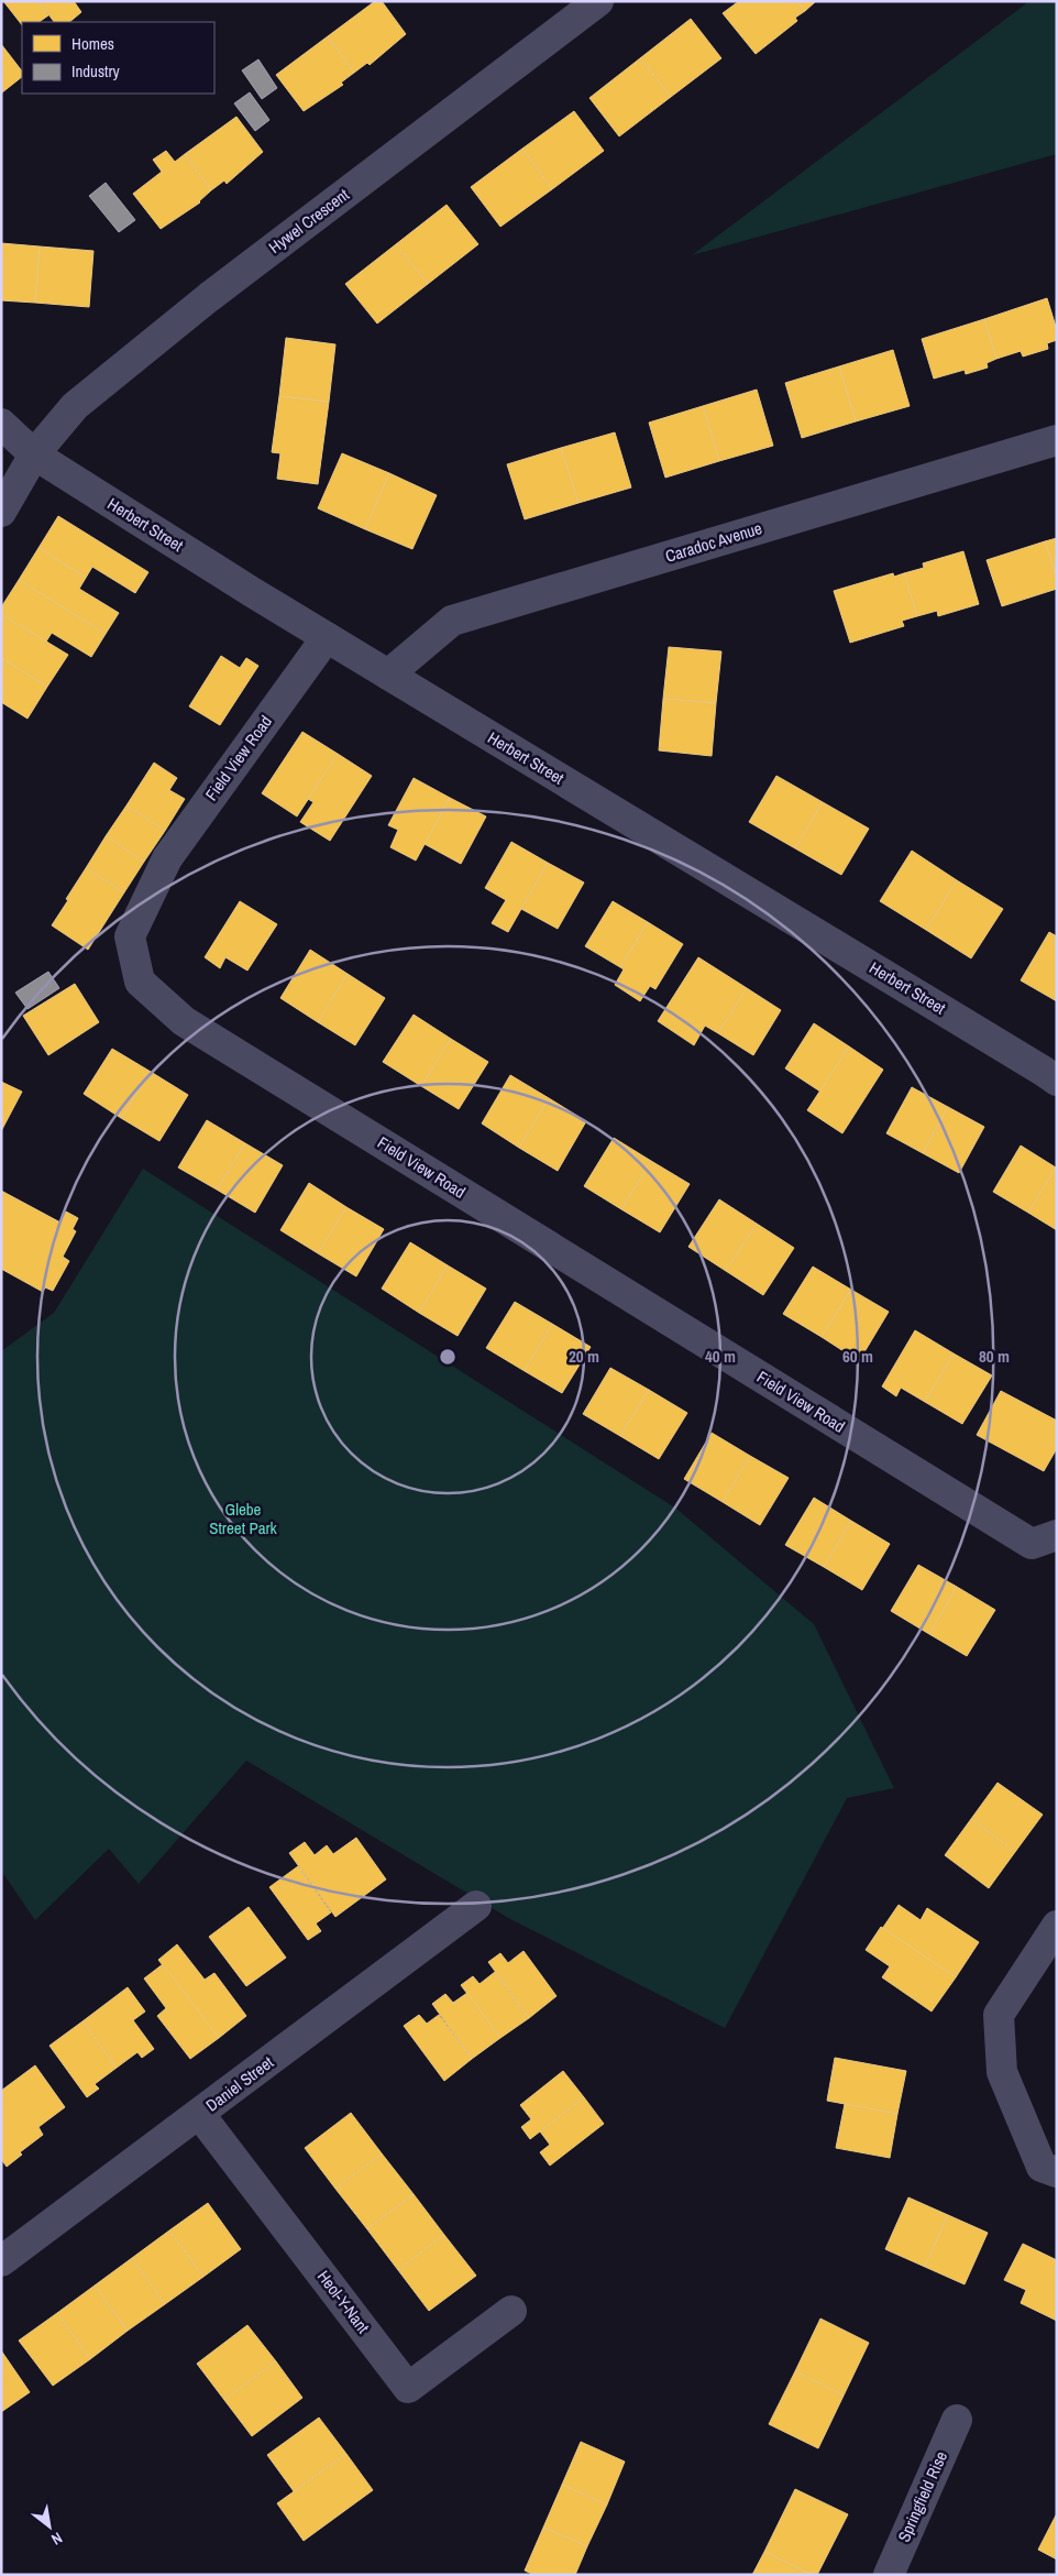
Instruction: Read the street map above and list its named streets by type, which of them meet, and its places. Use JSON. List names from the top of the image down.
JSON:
{
  "streets": {
    "street": [
      "Hywel Crescent",
      "Herbert Street",
      "Caradoc Avenue",
      "Field View Road",
      "Daniel Street",
      "Heol-Y-Nant",
      "Springfield Rise"
    ]
  },
  "crossings": [
    ["Hywel Crescent", "Herbert Street"],
    ["Herbert Street", "Caradoc Avenue"],
    ["Herbert Street", "Field View Road"],
    ["Daniel Street", "Heol-Y-Nant"]
  ],
  "parks": ["Glebe Street Park"],
  "legend": ["Homes", "Industry"],
  "north": "bottom right",
  "rings": [
    "20 m",
    "40 m",
    "60 m",
    "80 m"
  ]
}
